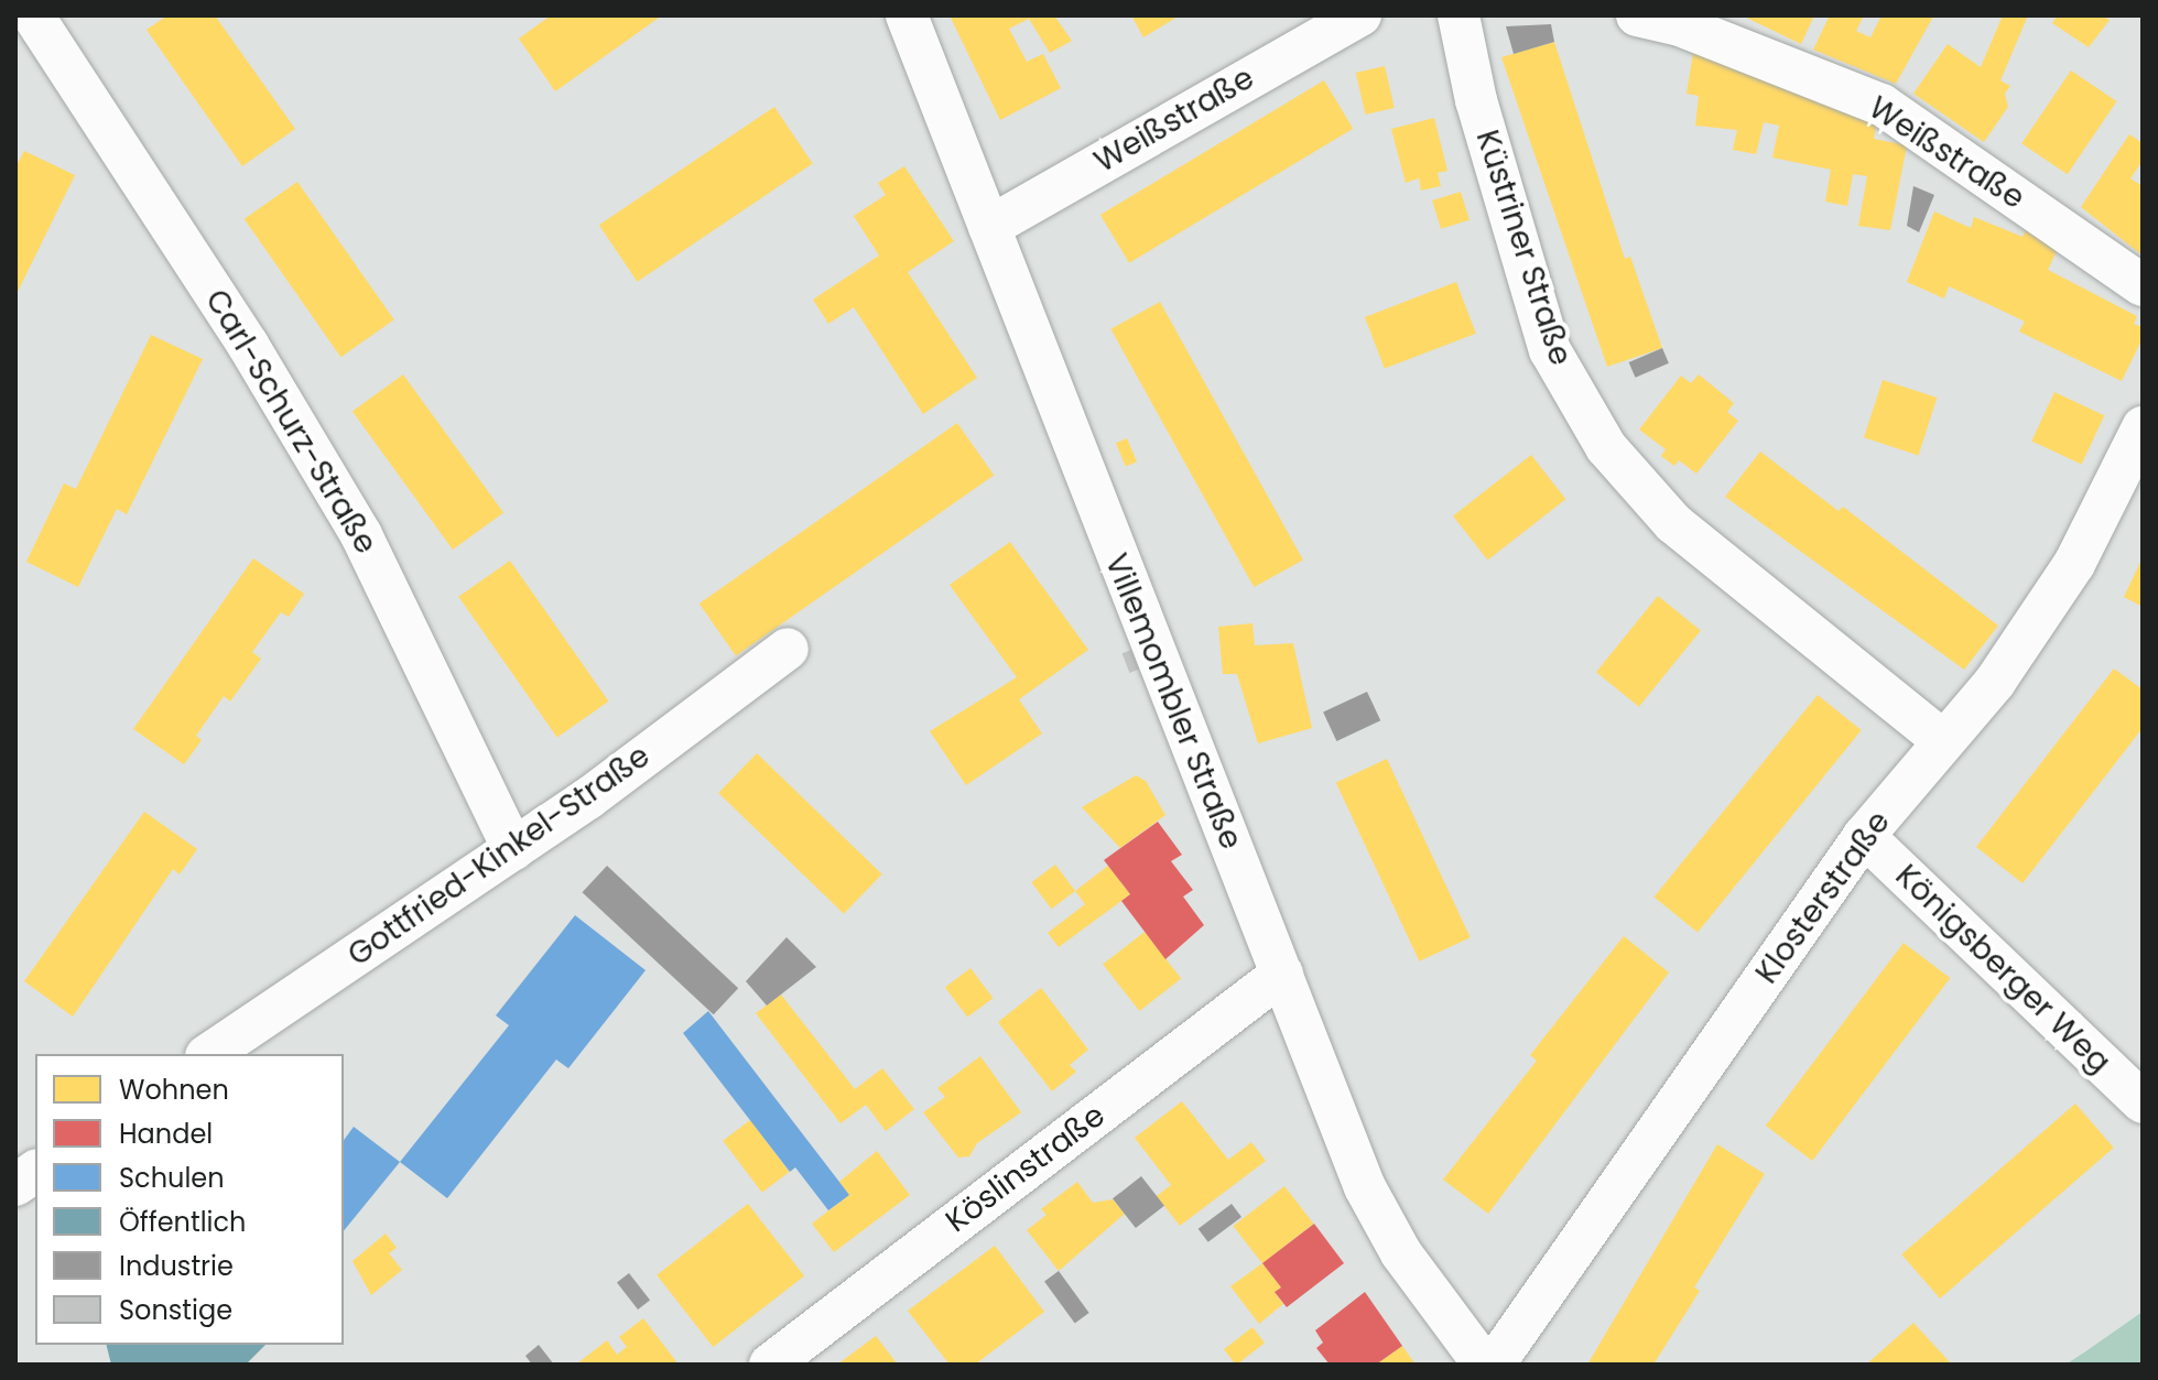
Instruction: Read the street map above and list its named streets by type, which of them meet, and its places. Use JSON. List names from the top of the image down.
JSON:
{
  "streets": {
    "street": [
      "Weißstraße",
      "Küstriner Straße",
      "Carl-Schurz-Straße",
      "Villemombler Straße",
      "Gottfried-Kinkel-Straße",
      "Klosterstraße",
      "Königsberger Weg",
      "Köslinstraße"
    ]
  },
  "crossings": [
    ["Weißstraße", "Villemombler Straße"],
    ["Küstriner Straße", "Klosterstraße"],
    ["Carl-Schurz-Straße", "Gottfried-Kinkel-Straße"],
    ["Villemombler Straße", "Köslinstraße"],
    ["Klosterstraße", "Königsberger Weg"]
  ],
  "legend": [
    "Wohnen",
    "Handel",
    "Schulen",
    "Öffentlich",
    "Industrie",
    "Sonstige"
  ]
}
